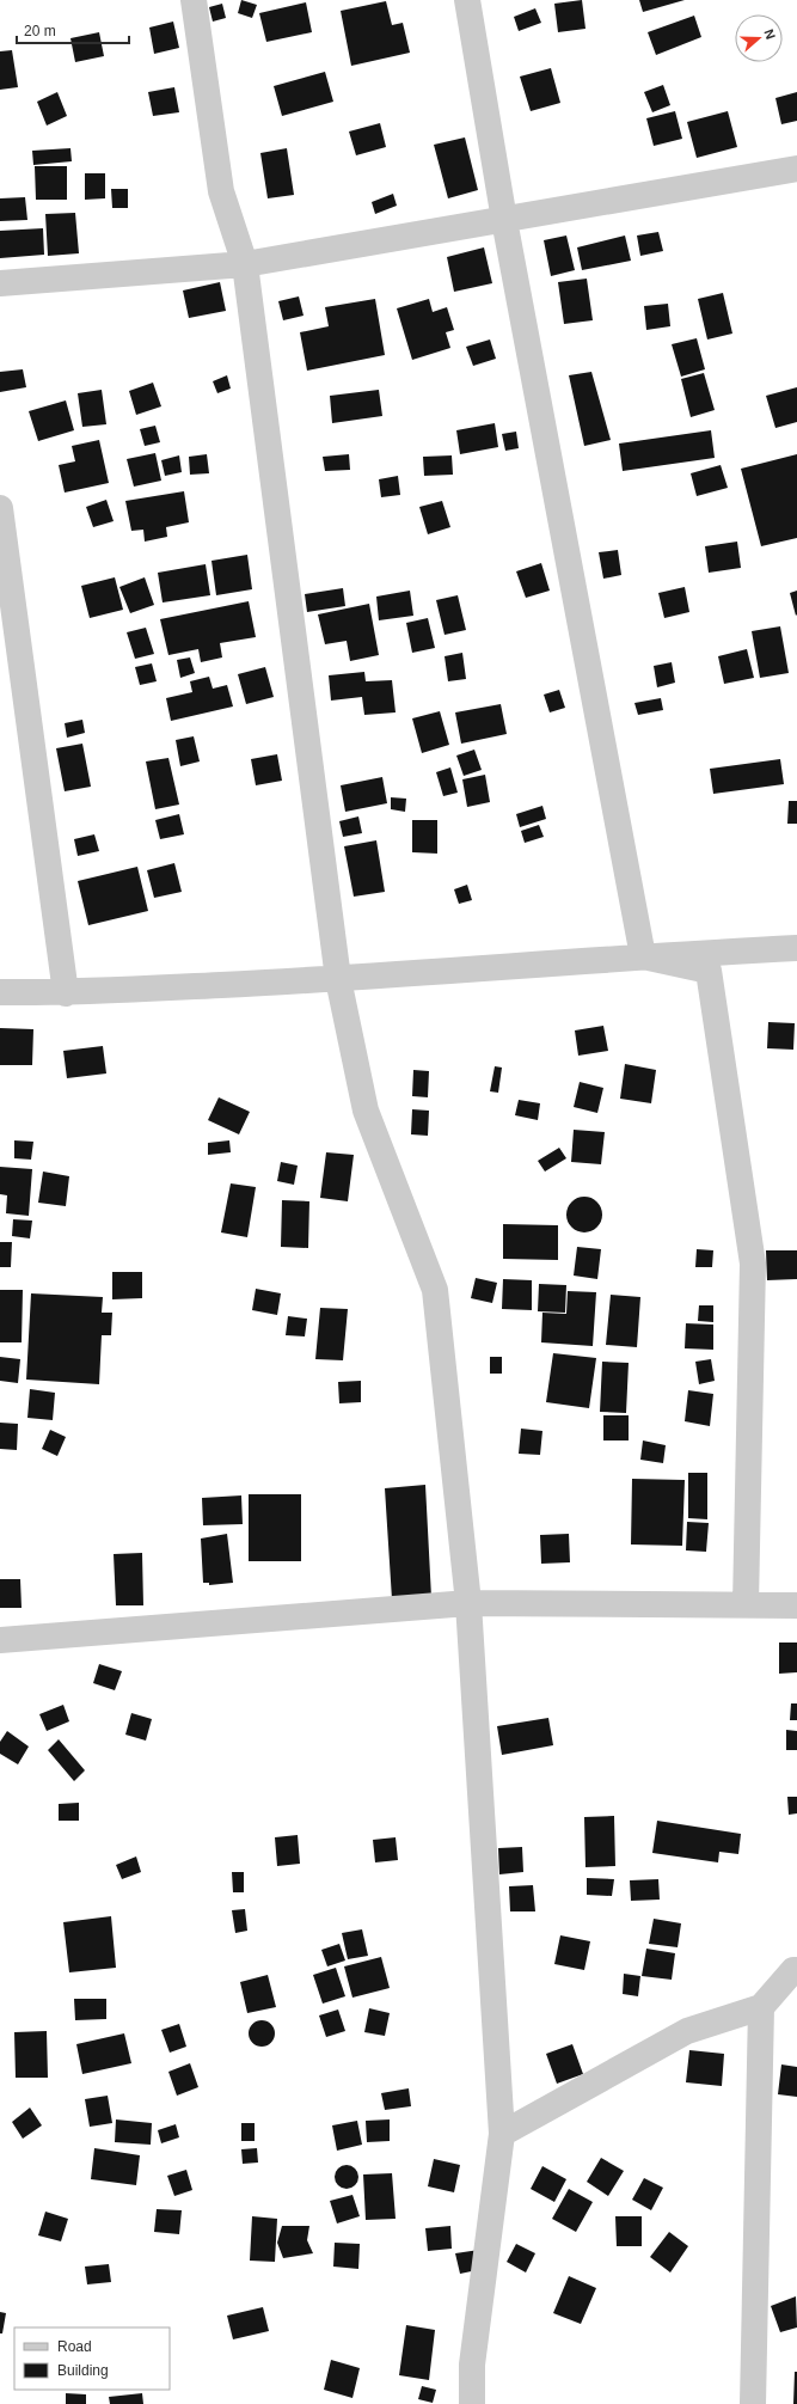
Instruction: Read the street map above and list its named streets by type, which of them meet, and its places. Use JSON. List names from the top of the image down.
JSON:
{
  "legend": ["Road", "Building"],
  "scale_bar": "20 m",
  "north": "right"
}
